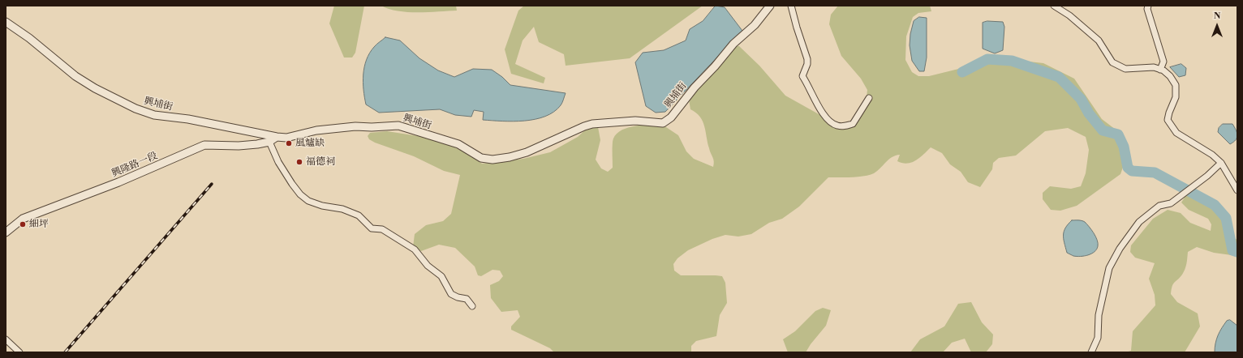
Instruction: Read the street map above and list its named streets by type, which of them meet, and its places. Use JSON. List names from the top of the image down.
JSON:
{
  "streets": {
    "street": ["興埔街", "興隆路一段"]
  },
  "crossings": [
    ["興埔街", "興隆路一段"]
  ],
  "places": ["風爐缺", "福德祠", "細坪"],
  "north": "top"
}
